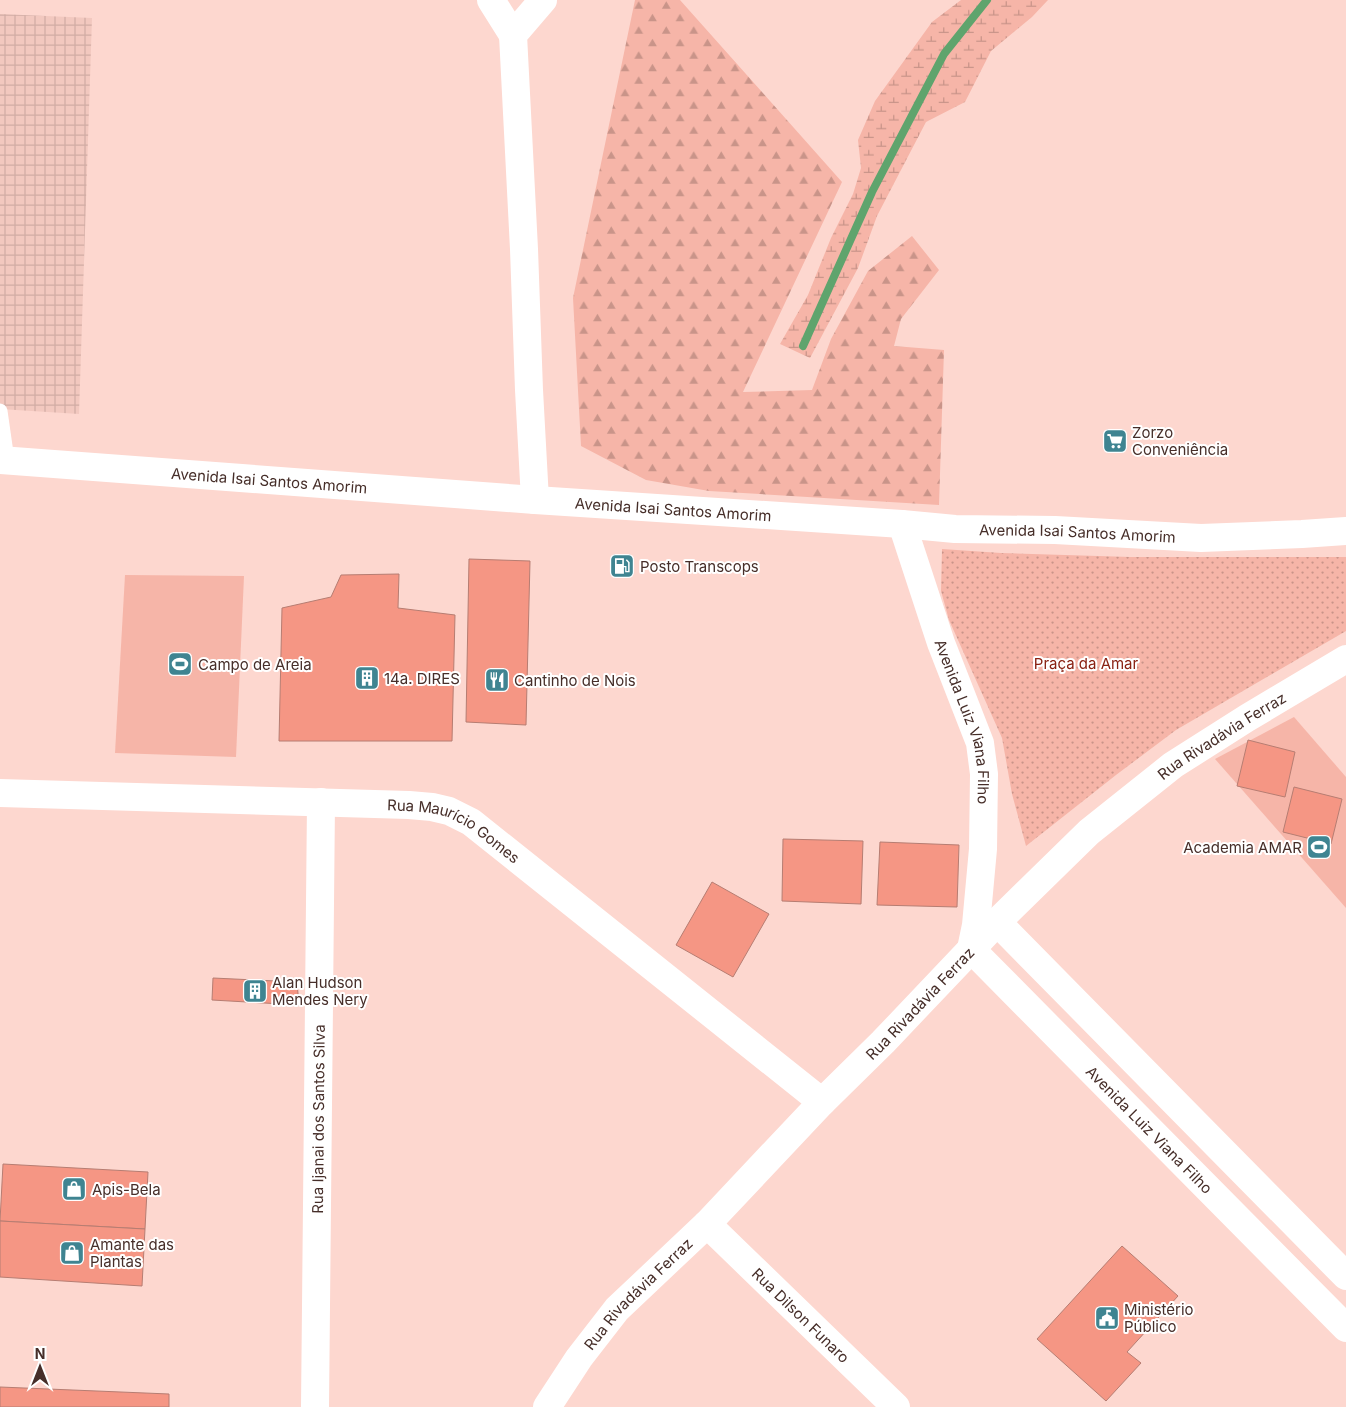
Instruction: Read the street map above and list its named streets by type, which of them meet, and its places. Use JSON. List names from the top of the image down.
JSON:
{
  "streets": {
    "street": [
      "Avenida Isai Santos Amorim",
      "Avenida Luiz Viana Filho",
      "Rua Rivadávia Ferraz",
      "Rua Maurício Gomes",
      "Rua Ijanai dos Santos Silva",
      "Rua Dilson Funaro"
    ]
  },
  "crossings": [
    ["Avenida Isai Santos Amorim", "Avenida Luiz Viana Filho"],
    ["Avenida Luiz Viana Filho", "Rua Rivadávia Ferraz"],
    ["Rua Rivadávia Ferraz", "Rua Maurício Gomes"],
    ["Rua Rivadávia Ferraz", "Rua Dilson Funaro"],
    ["Rua Maurício Gomes", "Rua Ijanai dos Santos Silva"]
  ],
  "parks": ["Praça da Amar"],
  "places": {
    "supermarket": ["Zorzo Conveniência"],
    "fuel station": ["Posto Transcops"],
    "sports": ["Campo de Areia", "Academia AMAR"],
    "building": ["14a. DIRES", "Alan Hudson Mendes Nery"],
    "restaurant": ["Cantinho de Nois"],
    "shop": ["Apis-Bela", "Amante das Plantas"],
    "public building": ["Ministério Público"]
  },
  "north": "top"
}
